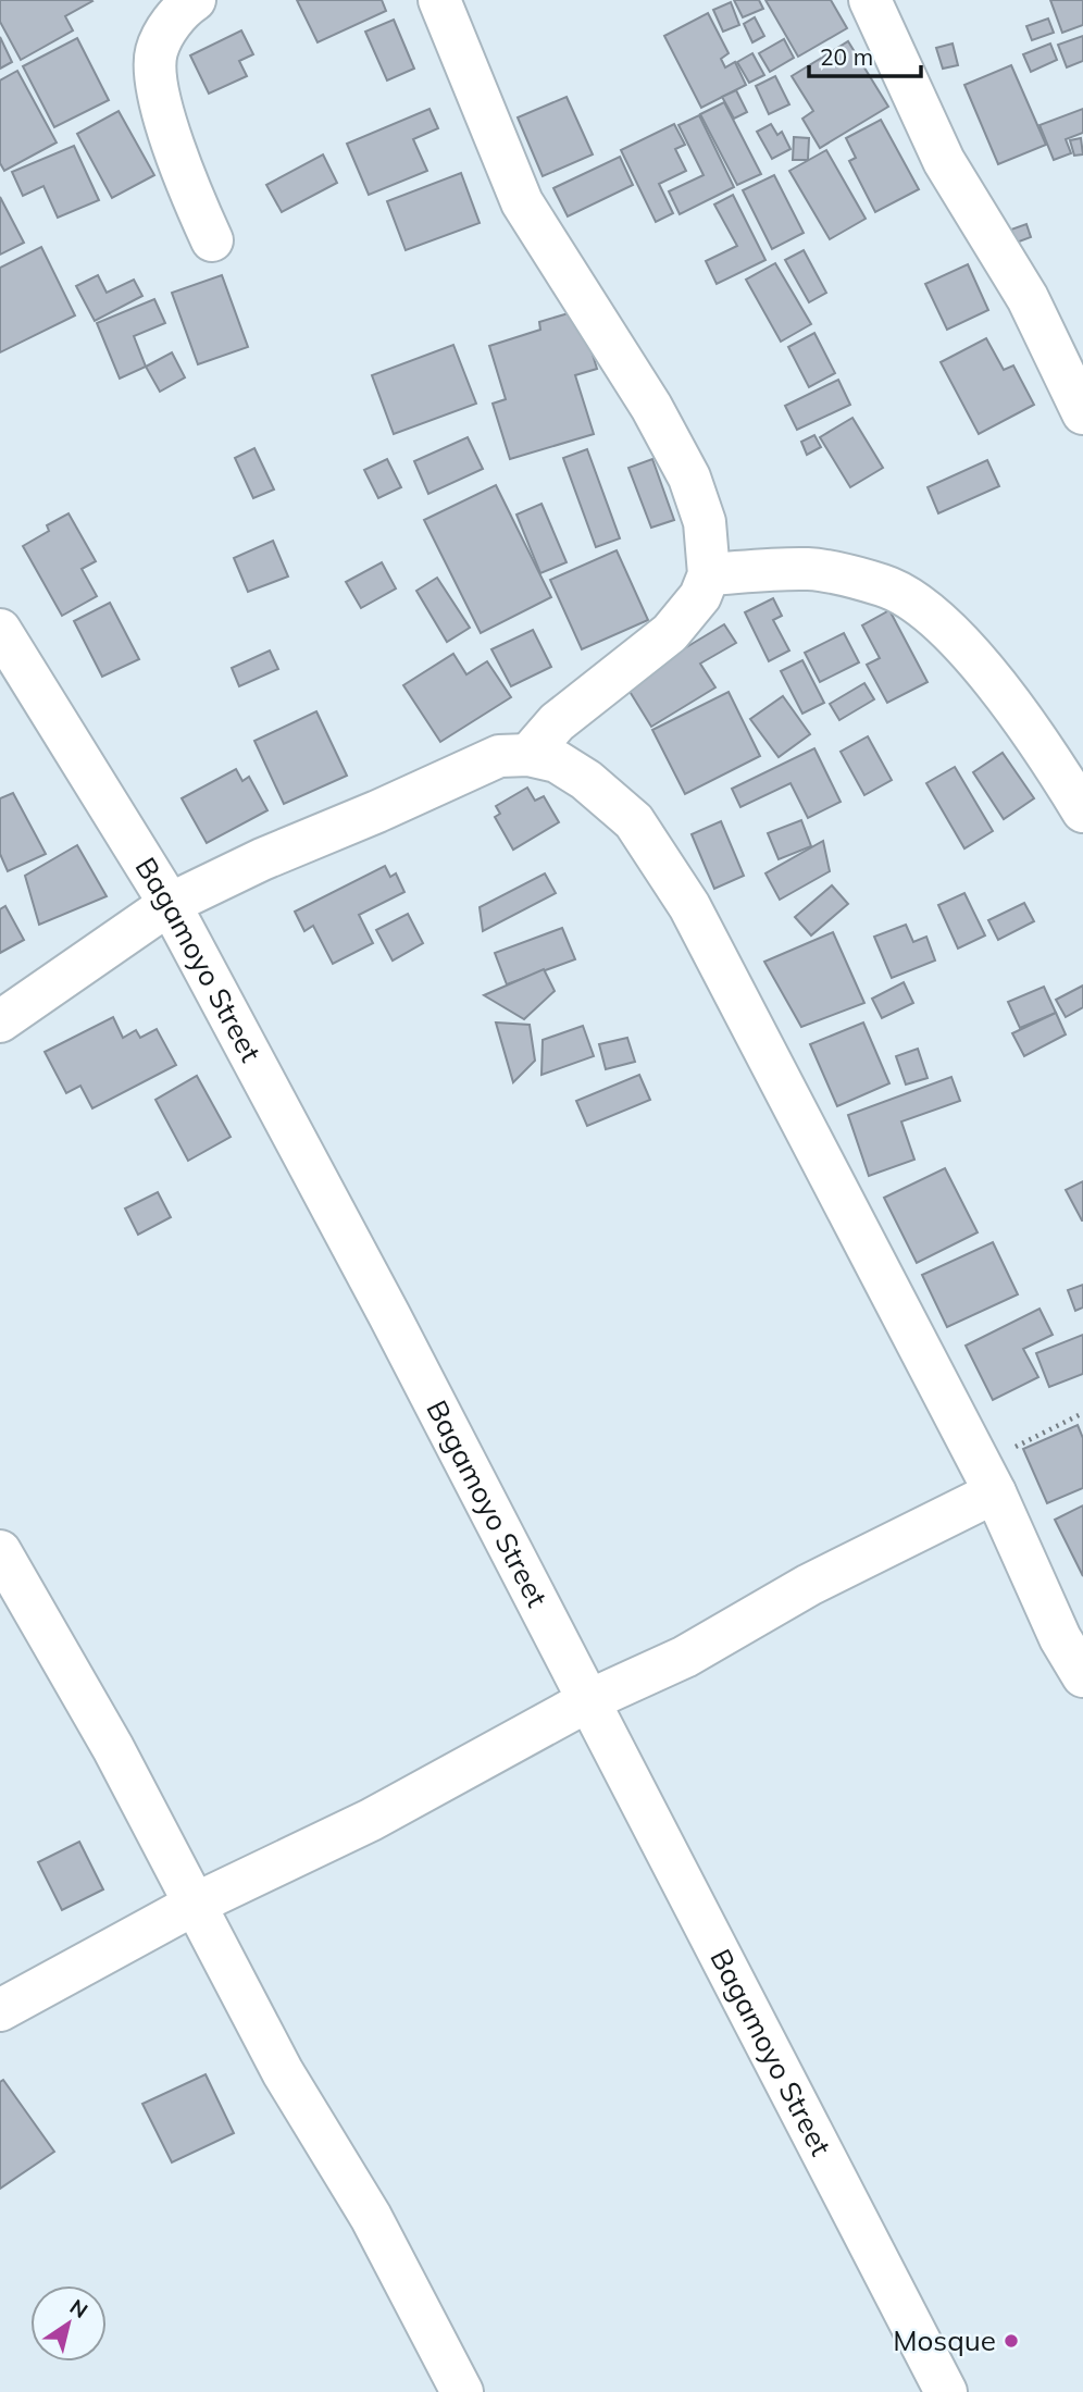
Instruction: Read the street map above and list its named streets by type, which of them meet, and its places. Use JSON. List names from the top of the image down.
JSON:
{
  "streets": {
    "street": ["Bagamoyo Street"]
  },
  "places": ["Mosque"],
  "scale_bar": "20 m",
  "north": "top right"
}
